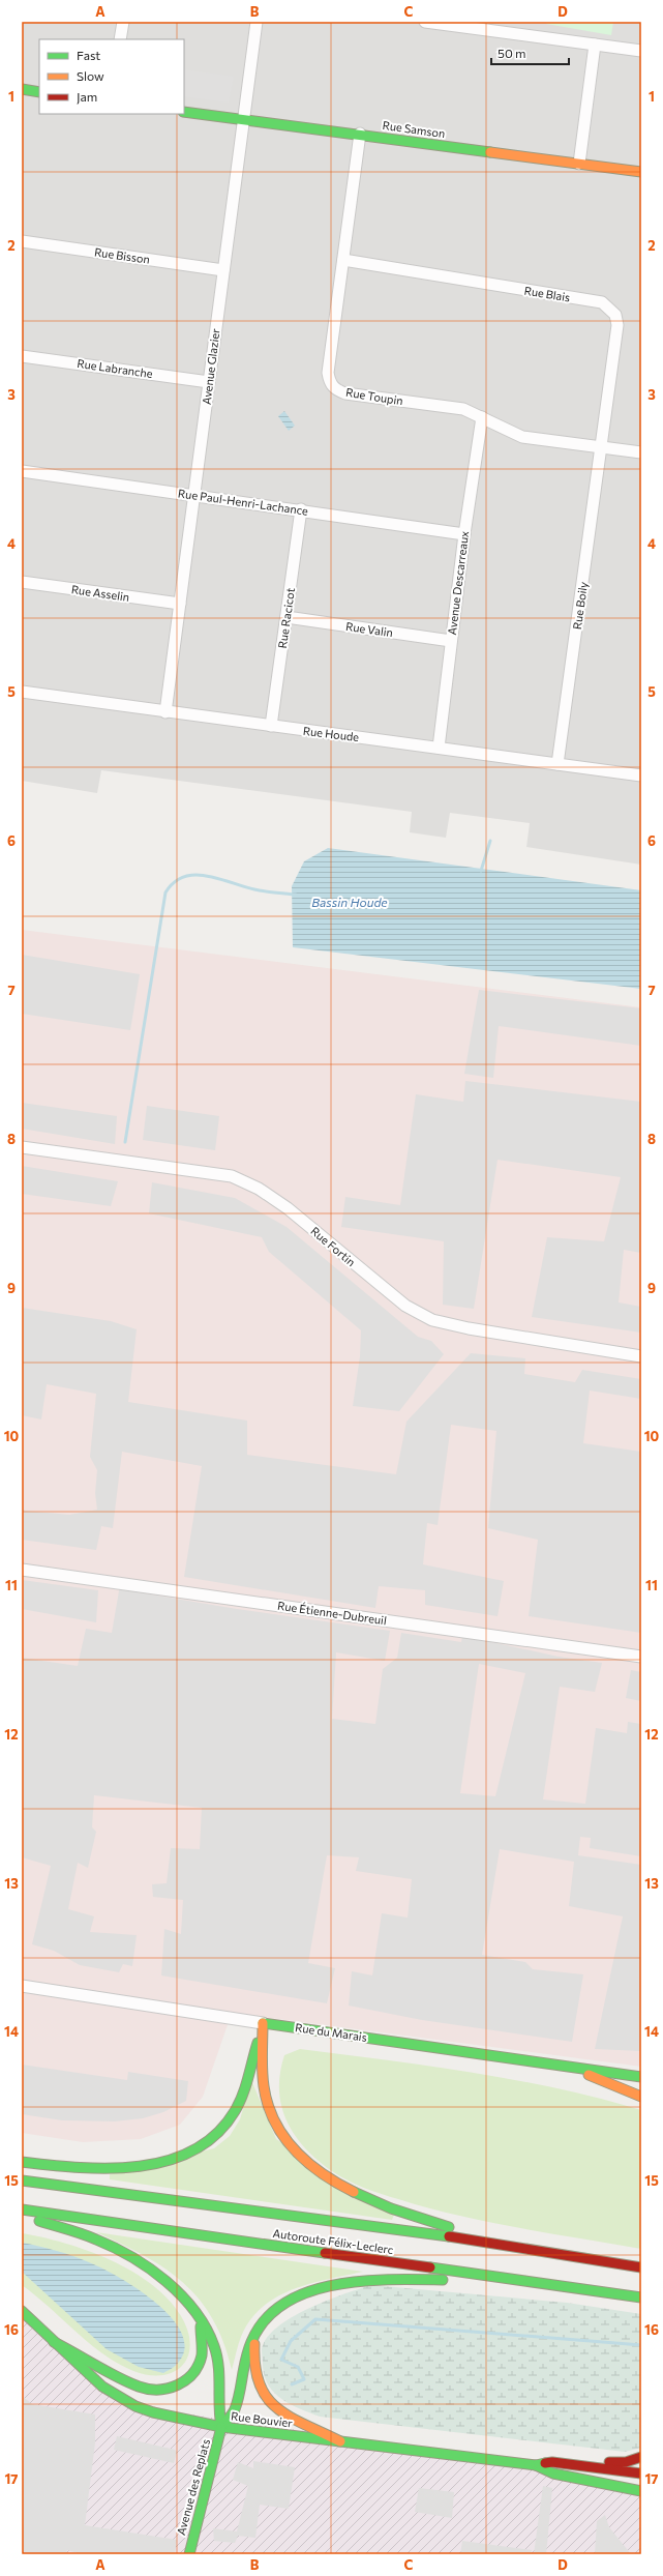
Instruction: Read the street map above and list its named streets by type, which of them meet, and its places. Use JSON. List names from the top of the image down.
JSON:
{
  "streets": {
    "main road": [
      "Rue Samson",
      "Rue du Marais",
      "Autoroute Félix-Leclerc",
      "Rue Bouvier",
      "Avenue des Replats"
    ],
    "street": [
      "Rue Bisson",
      "Rue Blais",
      "Avenue Glazier",
      "Rue Labranche",
      "Rue Toupin",
      "Rue Paul-Henri-Lachance",
      "Avenue Descarreaux",
      "Rue Asselin",
      "Rue Boily",
      "Rue Racicot",
      "Rue Valin",
      "Rue Houde",
      "Rue Fortin",
      "Rue Étienne-Dubreuil"
    ]
  },
  "crossings": [
    ["Rue Samson", "Avenue Glazier"],
    ["Rue Samson", "Rue Toupin"],
    ["Rue Bisson", "Avenue Glazier"],
    ["Rue Blais", "Rue Toupin"],
    ["Rue Blais", "Rue Boily"],
    ["Avenue Glazier", "Rue Labranche"],
    ["Avenue Glazier", "Rue Paul-Henri-Lachance"],
    ["Avenue Glazier", "Rue Asselin"],
    ["Avenue Glazier", "Rue Houde"],
    ["Rue Toupin", "Avenue Descarreaux"],
    ["Rue Toupin", "Rue Boily"],
    ["Rue Paul-Henri-Lachance", "Avenue Descarreaux"],
    ["Rue Paul-Henri-Lachance", "Rue Racicot"],
    ["Avenue Descarreaux", "Rue Valin"],
    ["Avenue Descarreaux", "Rue Houde"],
    ["Rue Boily", "Rue Houde"],
    ["Rue Racicot", "Rue Valin"],
    ["Rue Racicot", "Rue Houde"],
    ["Rue Bouvier", "Avenue des Replats"]
  ],
  "water": ["Bassin Houde"],
  "legend": ["Fast", "Slow", "Jam"],
  "scale_bar": "50 m",
  "grid": {
    "columns": [
      "A",
      "B",
      "C",
      "D"
    ],
    "rows": [
      "1",
      "2",
      "3",
      "4",
      "5",
      "6",
      "7",
      "8",
      "9",
      "10",
      "11",
      "12",
      "13",
      "14",
      "15",
      "16",
      "17"
    ]
  }
}
